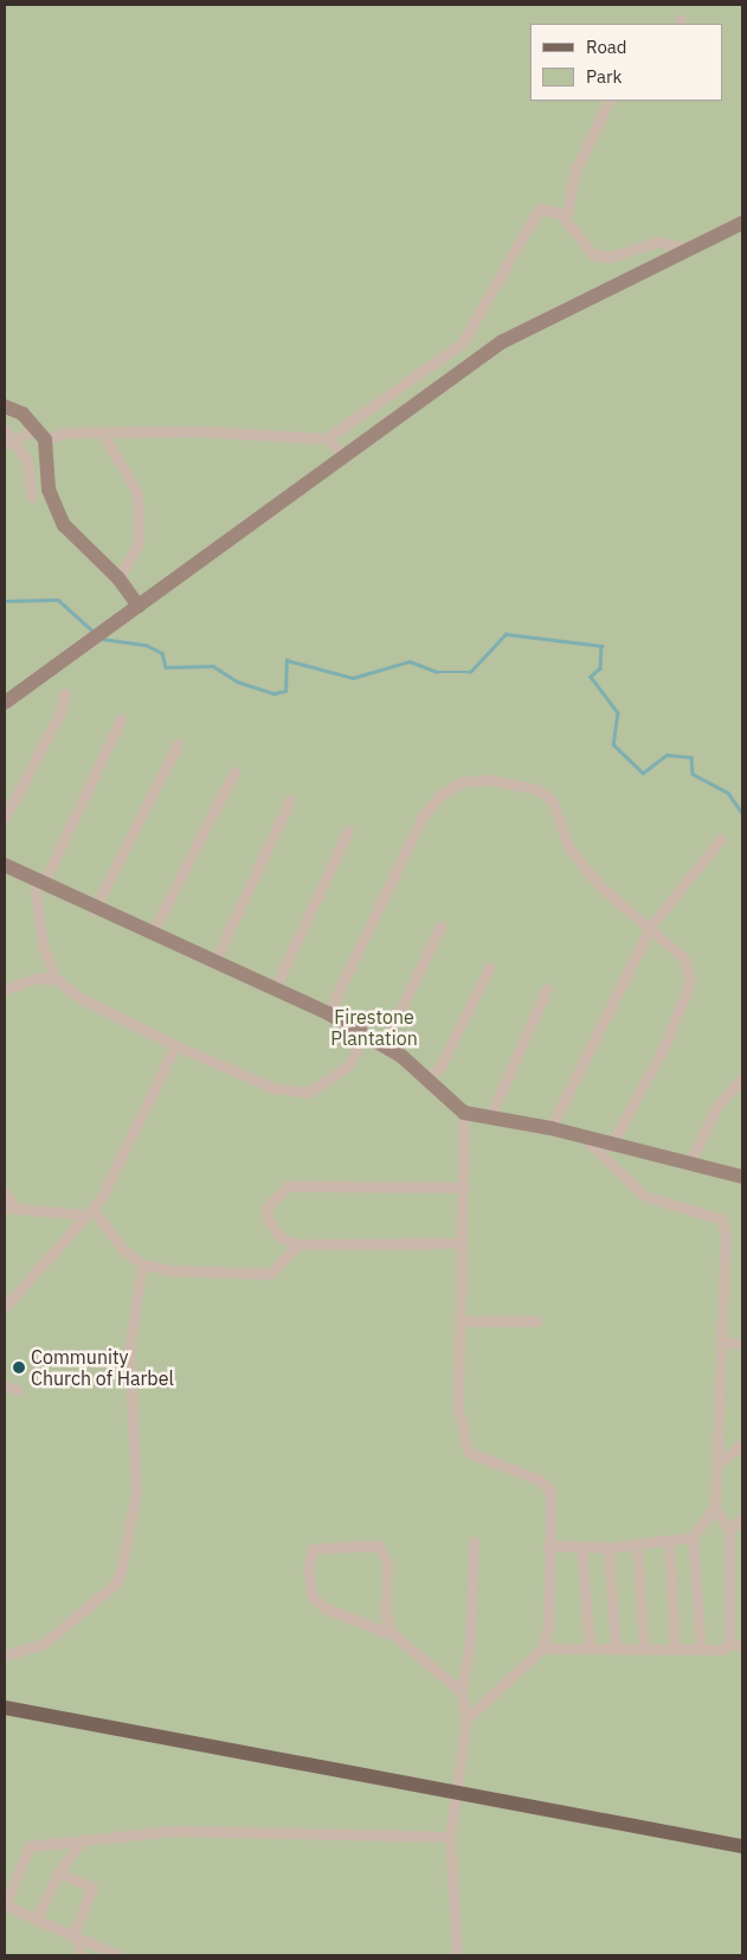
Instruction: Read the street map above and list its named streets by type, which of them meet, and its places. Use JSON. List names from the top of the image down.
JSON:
{
  "parks": ["Firestone Plantation"],
  "places": ["Community Church of Harbel"],
  "legend": ["Road", "Park"]
}
